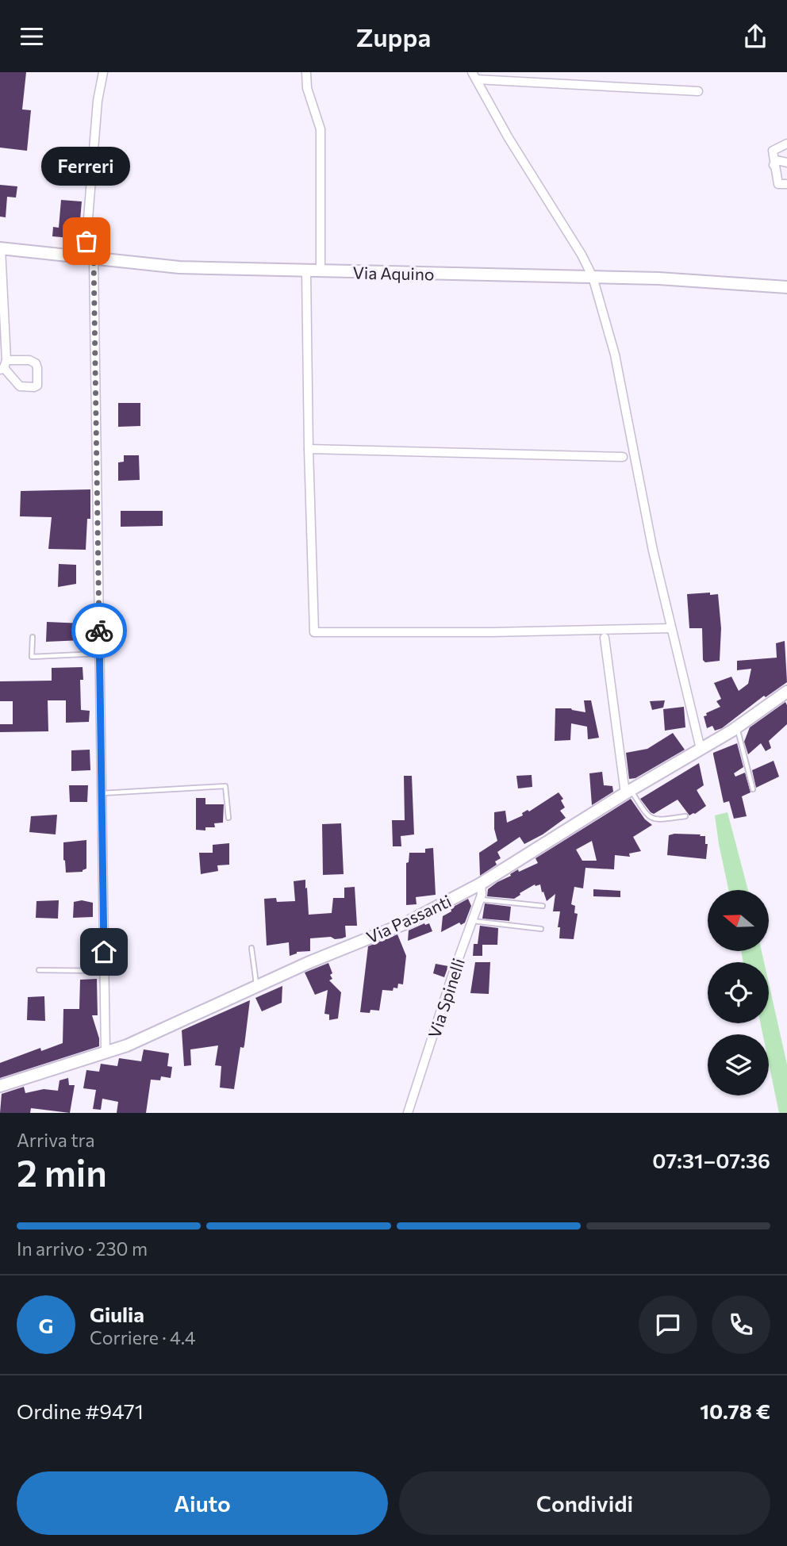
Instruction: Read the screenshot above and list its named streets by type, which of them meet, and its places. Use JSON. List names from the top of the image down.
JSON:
{
  "streets": {
    "street": ["Via Aquino", "Via Passanti", "Via Spinelli"]
  },
  "crossings": [
    ["Via Passanti", "Via Spinelli"]
  ],
  "places": ["Ferreri"],
  "north": "left",
  "page": {
    "header": "Zuppa",
    "bubble": "Ferreri",
    "heading": ["2 min", "Arriva tra", "07:31–07:36"],
    "panel": [
      "Giulia",
      "Corriere · 4.4",
      "Ordine #9471",
      "10.78 €"
    ],
    "bar": "In arrivo · 230 m",
    "round": "G",
    "buttons": ["Aiuto", "Condividi"]
  }
}
